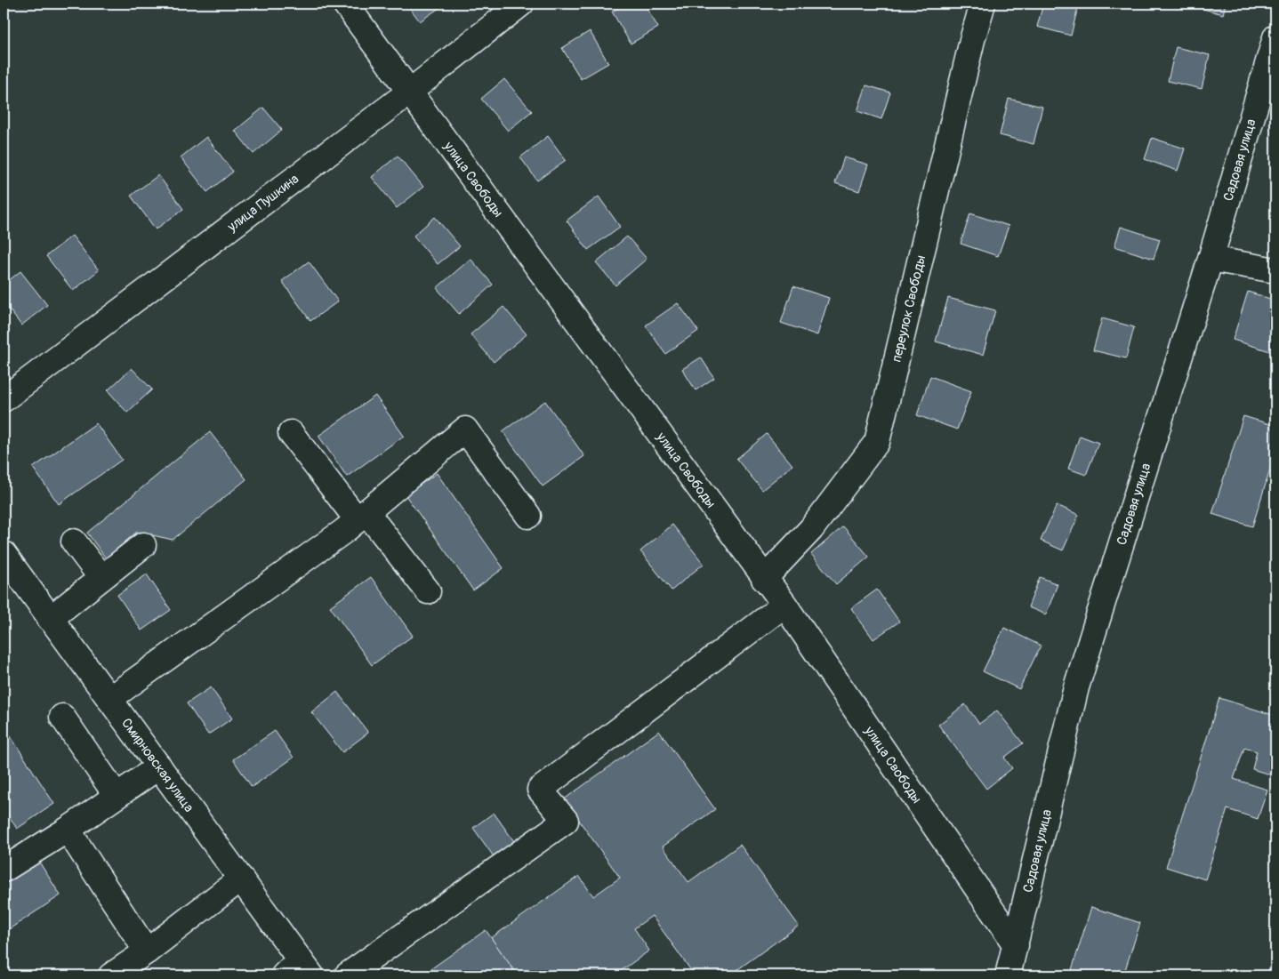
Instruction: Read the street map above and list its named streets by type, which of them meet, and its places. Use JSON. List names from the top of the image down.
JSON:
{
  "streets": {
    "street": [
      "Садовая улица",
      "улица Свободы",
      "улица Пушкина",
      "переулок Свободы",
      "Смирновская улица"
    ]
  },
  "crossings": [
    ["Садовая улица", "улица Свободы"],
    ["улица Свободы", "улица Пушкина"],
    ["улица Свободы", "переулок Свободы"]
  ]
}
